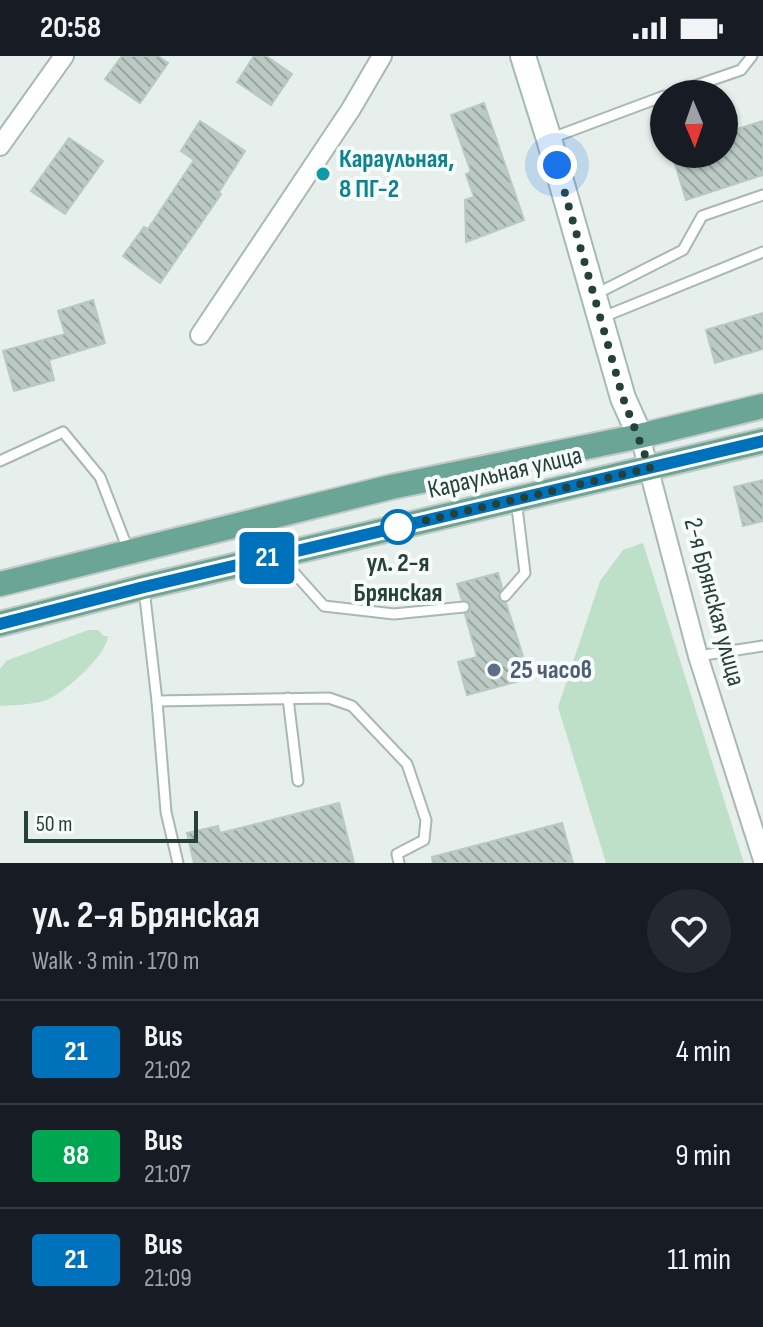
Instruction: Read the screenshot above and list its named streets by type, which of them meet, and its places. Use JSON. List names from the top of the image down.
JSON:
{
  "streets": {
    "main road": ["Караульная улица"],
    "street": ["2-я Брянская улица"]
  },
  "crossings": [
    ["Караульная улица", "2-я Брянская улица"]
  ],
  "places": ["Караульная, 8 ПГ-2", "ул. 2-я Брянская", "25 часов"],
  "lines": ["bus line 21"],
  "scale_bar": "50 m",
  "north": "bottom",
  "page": {
    "status": "20:58",
    "on_map": "21",
    "scale": "50 m",
    "heading": ["ул. 2-я Брянская", "Walk · 3 min · 170 m"],
    "list": [
      {
        "mark": "21",
        "name": "Bus",
        "note": "21:02",
        "value": "4 min"
      },
      {
        "mark": "88",
        "name": "Bus",
        "note": "21:07",
        "value": "9 min"
      },
      {
        "mark": "21",
        "name": "Bus",
        "note": "21:09",
        "value": "11 min"
      }
    ]
  }
}
